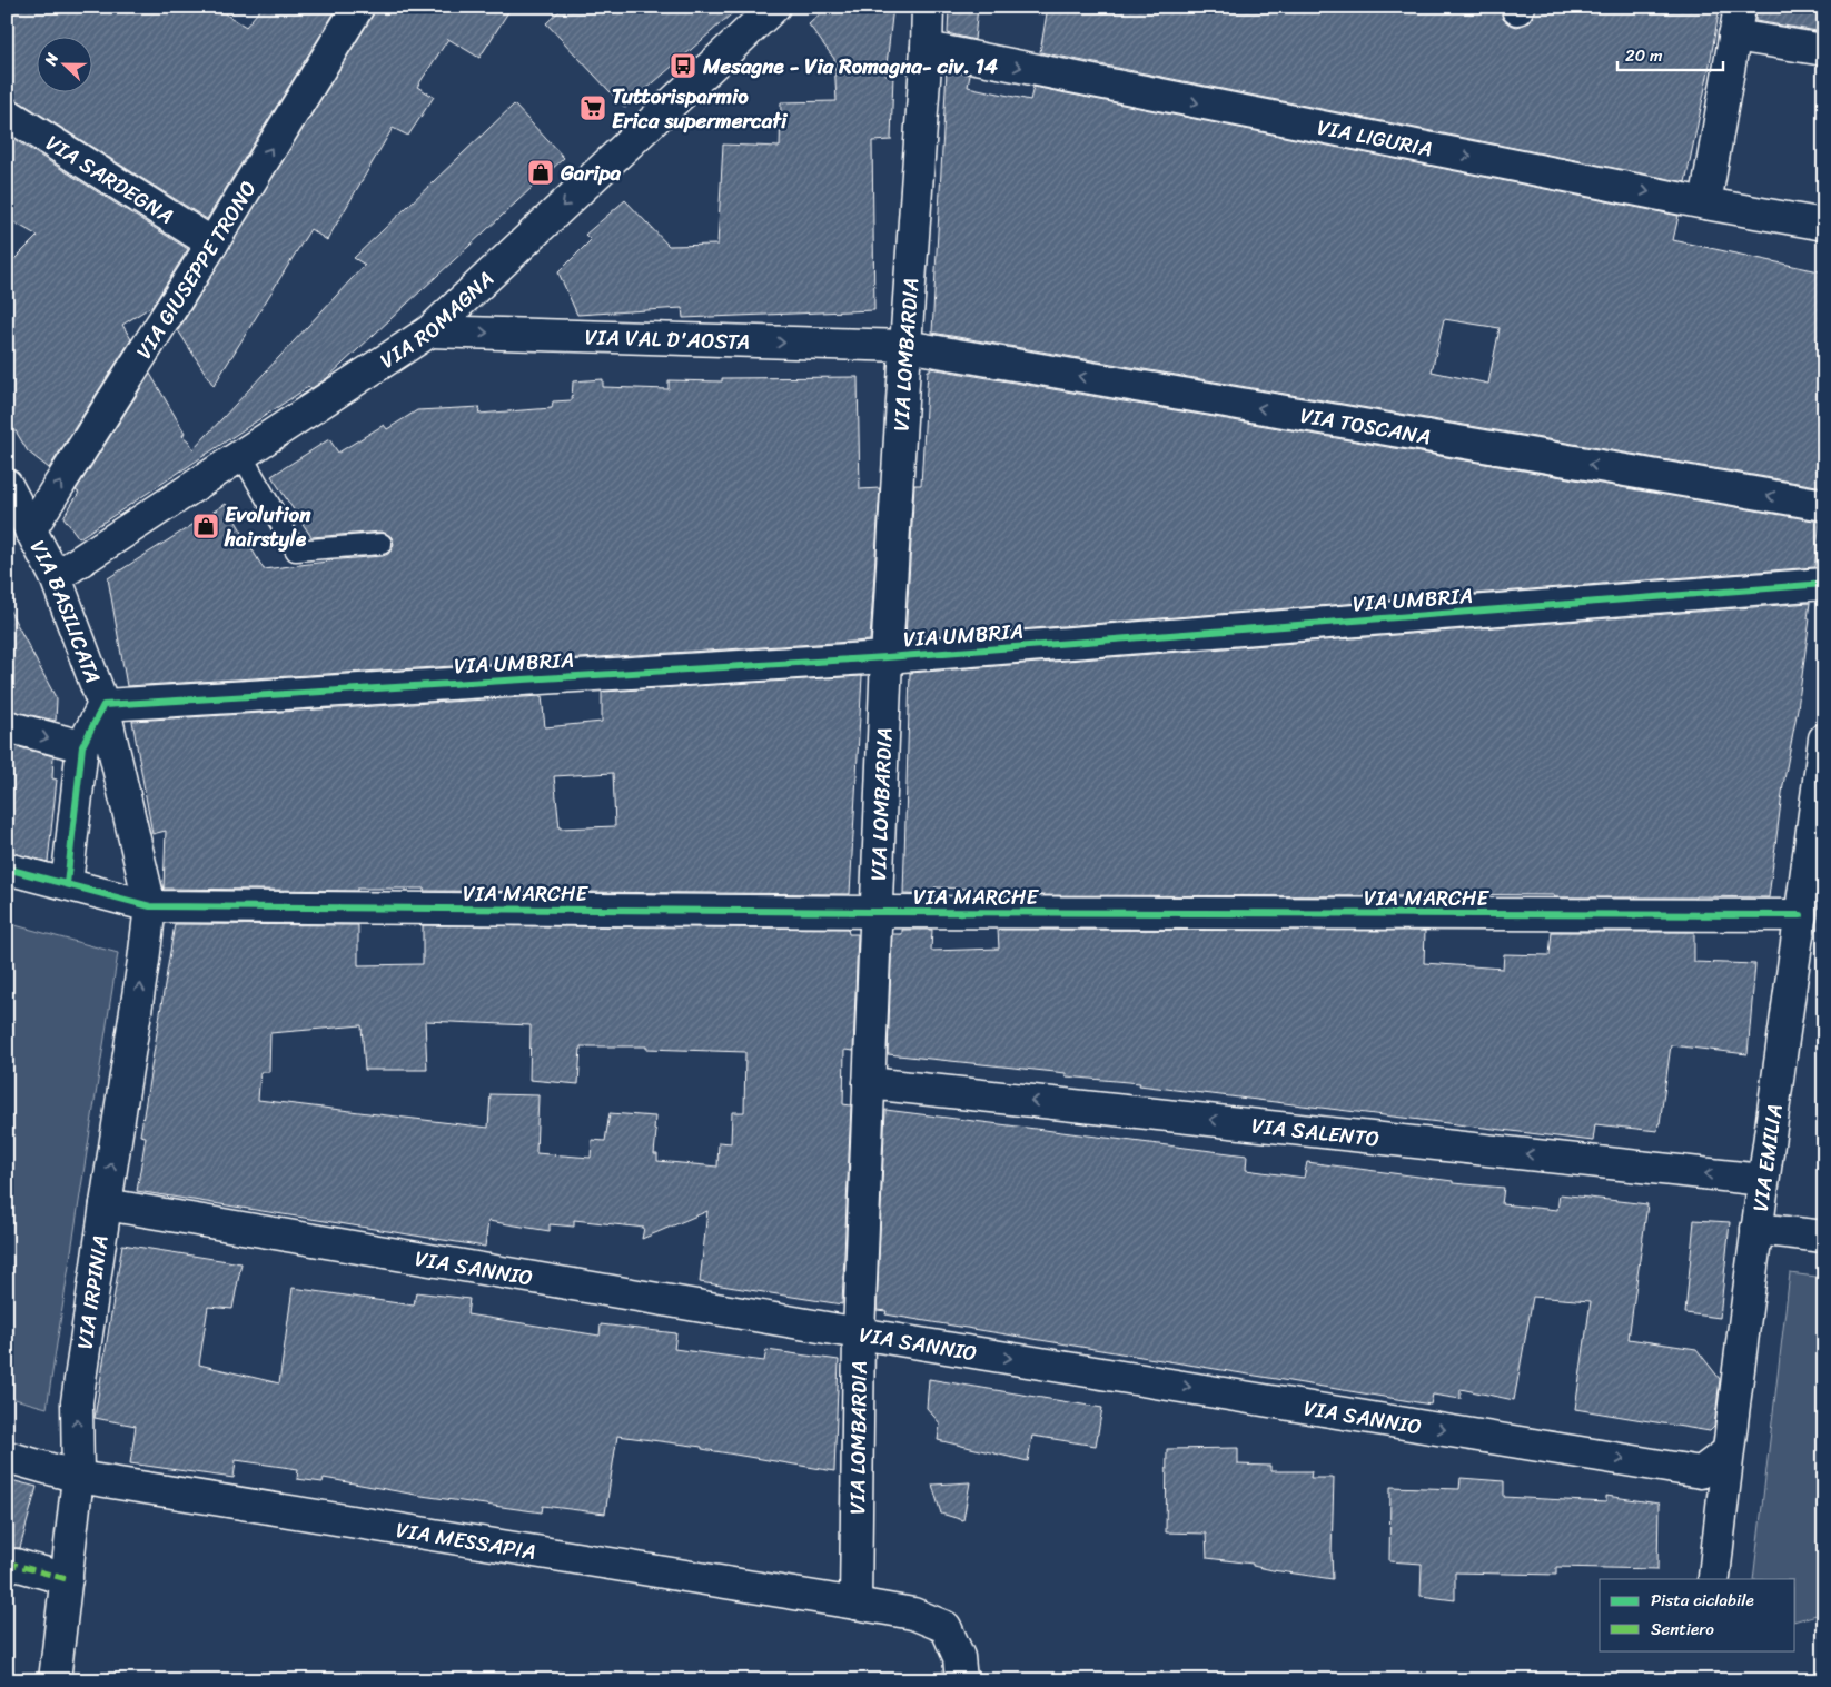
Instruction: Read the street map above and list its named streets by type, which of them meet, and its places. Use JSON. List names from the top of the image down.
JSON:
{
  "streets": {
    "street": [
      "VIA LIGURIA",
      "VIA SARDEGNA",
      "VIA GIUSEPPE TRONO",
      "VIA ROMAGNA",
      "VIA VAL D'AOSTA",
      "VIA LOMBARDIA",
      "VIA TOSCANA",
      "VIA UMBRIA",
      "VIA BASILICATA",
      "VIA MARCHE",
      "VIA SALENTO",
      "VIA EMILIA",
      "VIA SANNIO",
      "VIA IRPINIA",
      "VIA MESSAPIA"
    ]
  },
  "crossings": [
    ["VIA LIGURIA", "VIA LOMBARDIA"],
    ["VIA SARDEGNA", "VIA GIUSEPPE TRONO"],
    ["VIA GIUSEPPE TRONO", "VIA BASILICATA"],
    ["VIA ROMAGNA", "VIA VAL D'AOSTA"],
    ["VIA ROMAGNA", "VIA BASILICATA"],
    ["VIA VAL D'AOSTA", "VIA LOMBARDIA"],
    ["VIA VAL D'AOSTA", "VIA TOSCANA"],
    ["VIA LOMBARDIA", "VIA TOSCANA"],
    ["VIA LOMBARDIA", "VIA UMBRIA"],
    ["VIA LOMBARDIA", "VIA MARCHE"],
    ["VIA LOMBARDIA", "VIA SALENTO"],
    ["VIA LOMBARDIA", "VIA SANNIO"],
    ["VIA LOMBARDIA", "VIA MESSAPIA"],
    ["VIA UMBRIA", "VIA BASILICATA"],
    ["VIA BASILICATA", "VIA MARCHE"],
    ["VIA BASILICATA", "VIA IRPINIA"],
    ["VIA MARCHE", "VIA EMILIA"],
    ["VIA MARCHE", "VIA IRPINIA"],
    ["VIA SALENTO", "VIA EMILIA"],
    ["VIA EMILIA", "VIA SANNIO"],
    ["VIA SANNIO", "VIA IRPINIA"],
    ["VIA IRPINIA", "VIA MESSAPIA"]
  ],
  "one_way": [
    "VIA LIGURIA",
    "VIA GIUSEPPE TRONO",
    "VIA ROMAGNA",
    "VIA VAL D'AOSTA",
    "VIA TOSCANA",
    "VIA SALENTO",
    "VIA SANNIO",
    "VIA IRPINIA"
  ],
  "places": {
    "bus stop": ["Mesagne - Via Romagna- civ. 14"],
    "supermarket": ["Tuttorisparmio Erica supermercati"],
    "shop": ["Garipa", "Evolution hairstyle"]
  },
  "legend": ["Pista ciclabile", "Sentiero"],
  "scale_bar": "20 m",
  "north": "left"
}
